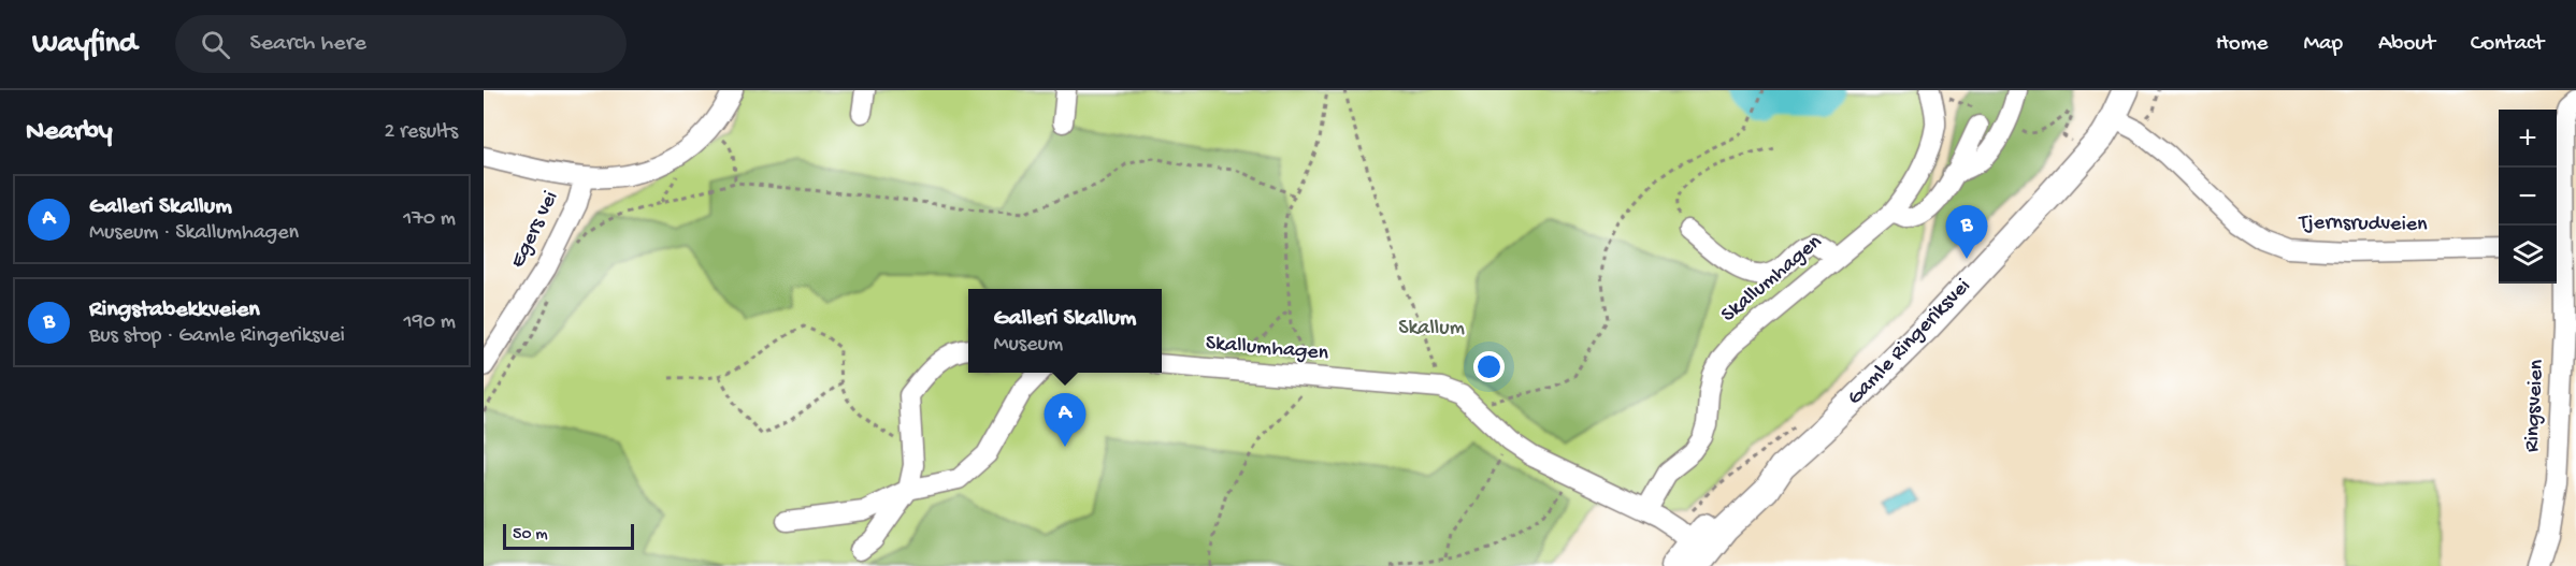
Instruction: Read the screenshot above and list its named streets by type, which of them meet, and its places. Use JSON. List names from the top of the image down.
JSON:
{
  "streets": {
    "main road": ["Gamle Ringeriksvei"],
    "street": [
      "Tjernsrudveien",
      "Egers vei",
      "Skallumhagen",
      "Ringsveien"
    ]
  },
  "crossings": [
    ["Tjernsrudveien", "Gamle Ringeriksvei"],
    ["Skallumhagen", "Gamle Ringeriksvei"]
  ],
  "parks": ["Skallum"],
  "scale_bar": "50 m",
  "page": {
    "header": "Wayfind",
    "search": "Search here",
    "nav": [
      "Home",
      "Map",
      "About",
      "Contact"
    ],
    "heading": ["Nearby", "2 results"],
    "map_buttons": ["+", "−"],
    "list": [
      {
        "mark": "A",
        "name": "Galleri Skallum",
        "note": "Museum · Skallumhagen",
        "value": "170 m"
      },
      {
        "mark": "B",
        "name": "Ringstabekkveien",
        "note": "Bus stop · Gamle Ringeriksvei",
        "value": "190 m"
      }
    ],
    "pins": ["B", "A"],
    "popup": ["Galleri Skallum", "Museum"],
    "scale": "50 m"
  }
}
